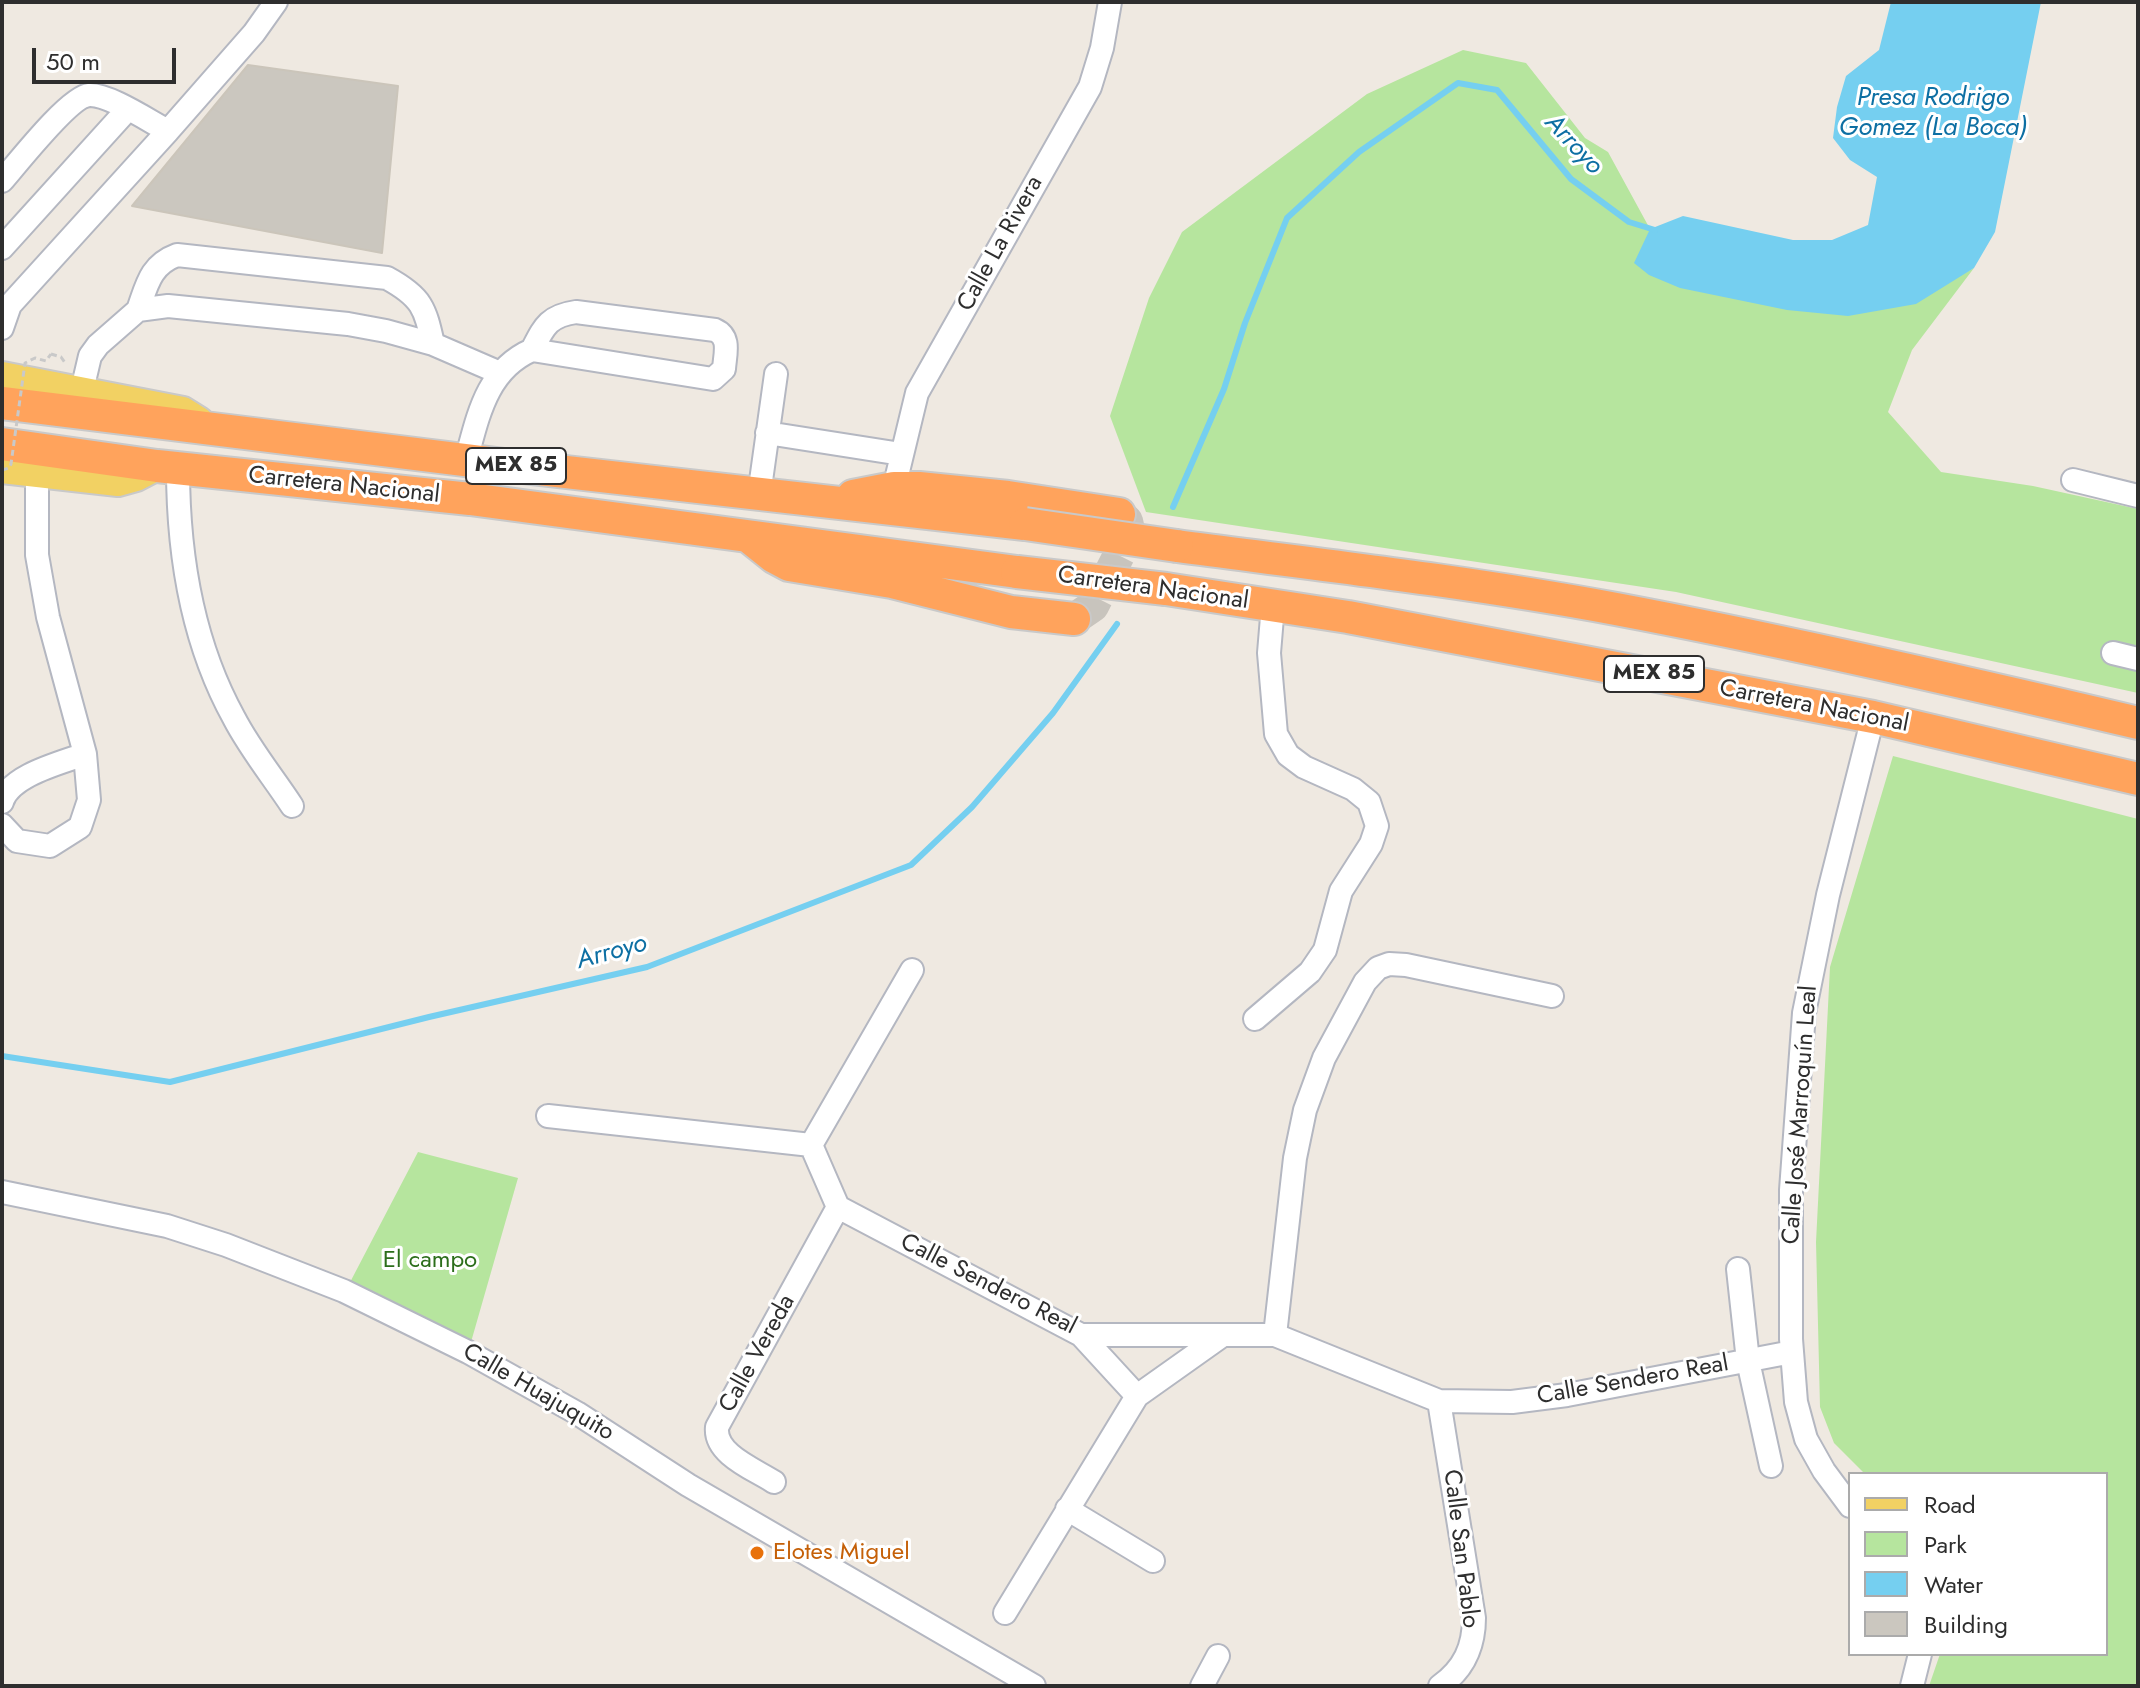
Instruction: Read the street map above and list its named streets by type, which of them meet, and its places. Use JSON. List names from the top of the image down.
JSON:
{
  "streets": {
    "highway": ["MEX 85", "Carretera Nacional"],
    "street": [
      "Calle La Rivera",
      "Calle José Marroquín Leal",
      "Calle Sendero Real",
      "Calle Vereda",
      "Calle Huajuquito",
      "Calle San Pablo"
    ]
  },
  "crossings": [
    ["Calle La Rivera", "MEX 85"],
    ["MEX 85", "Carretera Nacional"],
    ["Carretera Nacional", "Calle José Marroquín Leal"],
    ["Calle José Marroquín Leal", "Calle Sendero Real"],
    ["Calle Sendero Real", "Calle Vereda"],
    ["Calle Sendero Real", "Calle San Pablo"]
  ],
  "water": ["Presa Rodrigo Gomez (La Boca)", "Arroyo"],
  "parks": ["El campo"],
  "places": ["Elotes Miguel"],
  "legend": [
    "Road",
    "Park",
    "Water",
    "Building"
  ],
  "scale_bar": "50 m"
}
